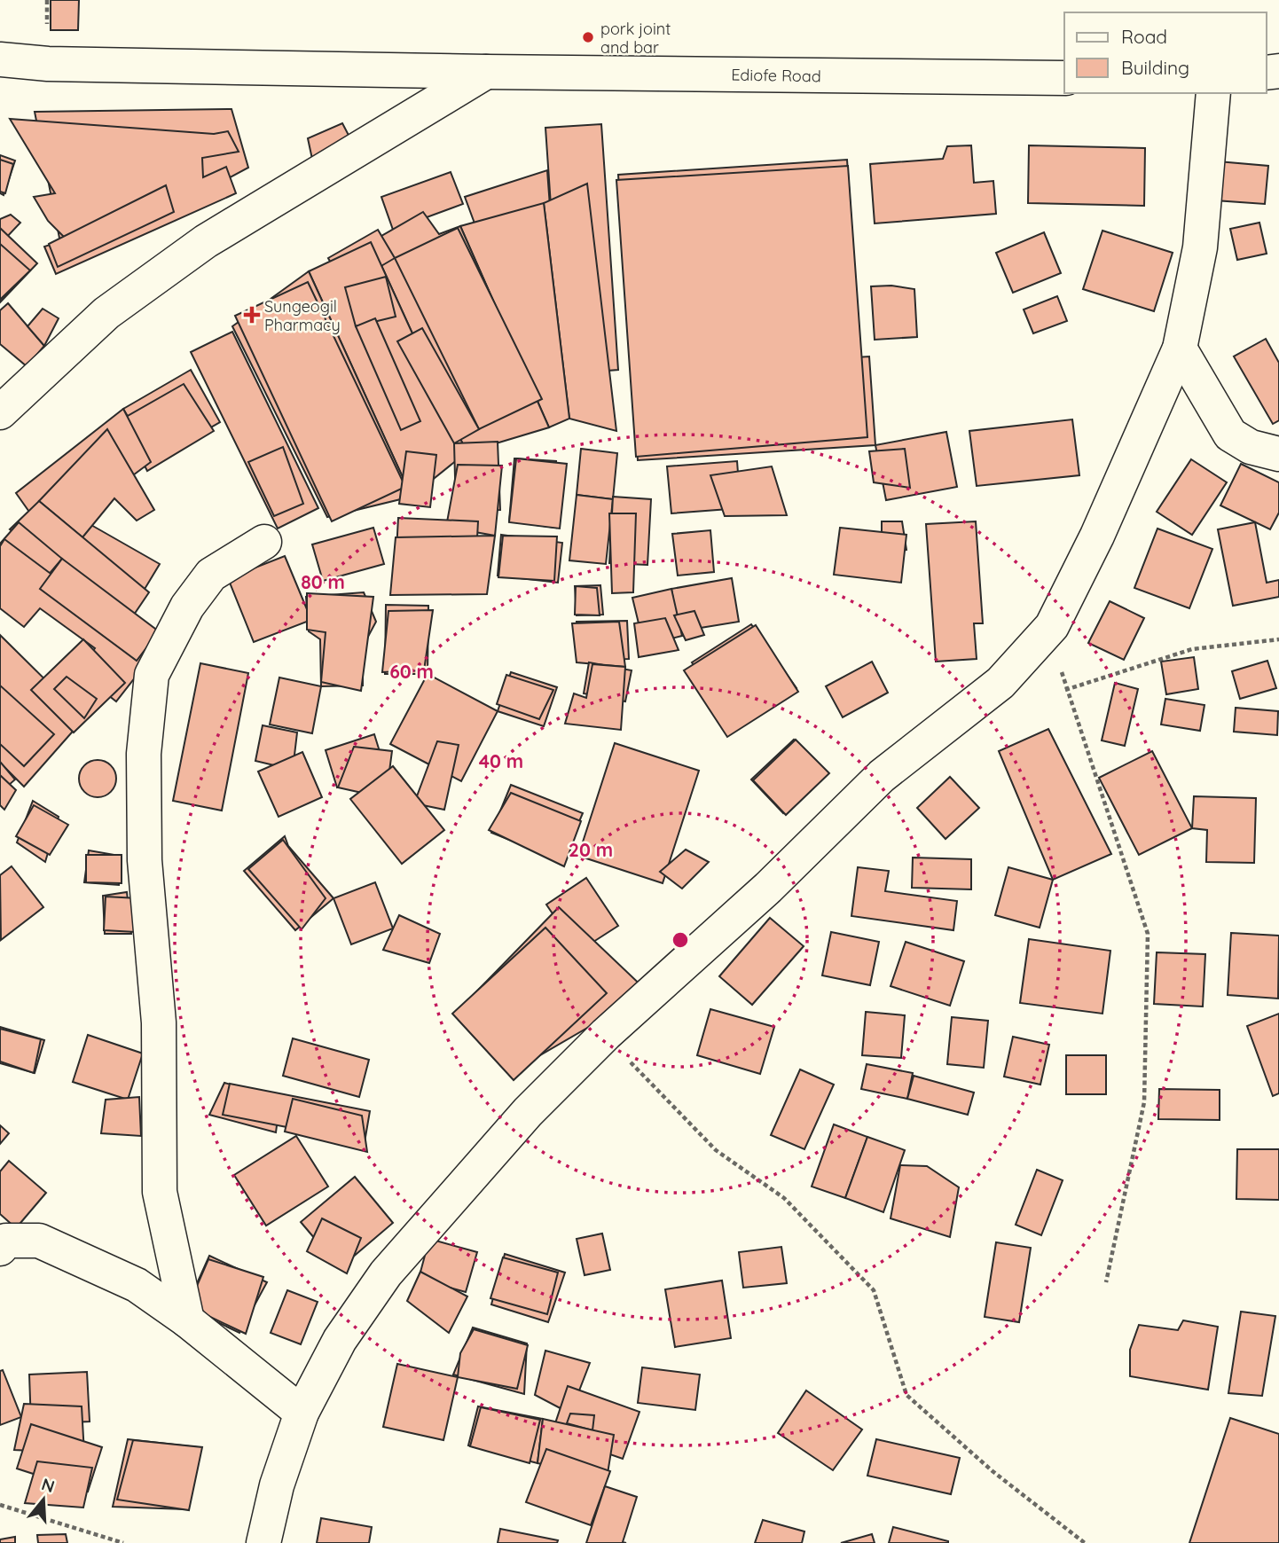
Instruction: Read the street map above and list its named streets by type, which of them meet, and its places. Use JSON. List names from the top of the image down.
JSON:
{
  "streets": {
    "street": ["Ediofe Road"]
  },
  "places": {
    "other": ["pork joint and bar"],
    "health": ["Sungeogil Pharmacy"]
  },
  "legend": ["Road", "Building"],
  "north": "top",
  "rings": [
    "80 m",
    "60 m",
    "40 m",
    "20 m"
  ]
}
